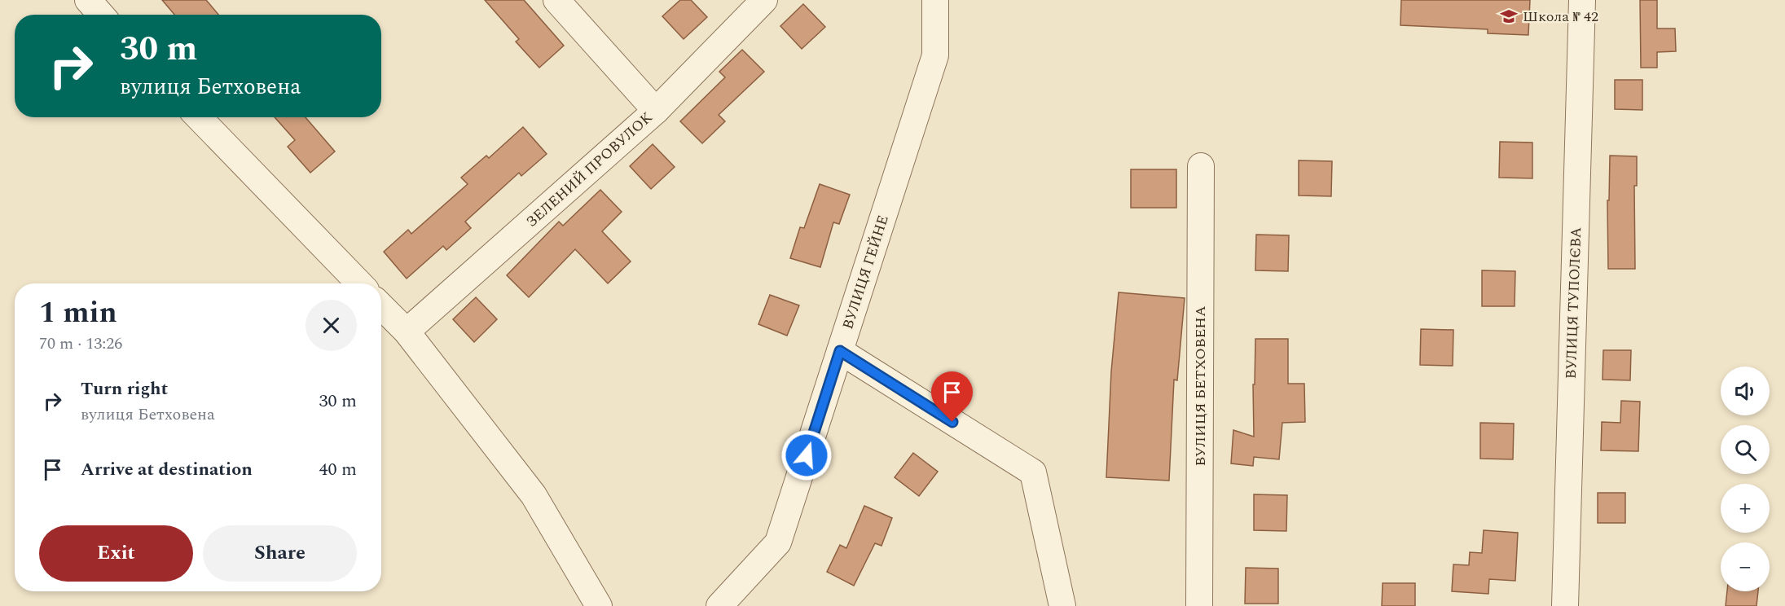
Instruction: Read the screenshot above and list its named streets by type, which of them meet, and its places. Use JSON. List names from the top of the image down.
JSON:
{
  "streets": {
    "street": [
      "ЗЕЛЕНИЙ ПРОВУЛОК",
      "ВУЛИЦЯ ГЕЙНЕ",
      "ВУЛИЦЯ ТУПОЛЄВА",
      "ВУЛИЦЯ БЕТХОВЕНА"
    ]
  },
  "places": {
    "school or university": ["Школа № 42"]
  },
  "page": {
    "turn": ["30 m", "вулиця Бетховена"],
    "heading": ["1 min", "70 m · 13:26"],
    "map_buttons": ["+", "−"],
    "list": [
      {
        "name": "Turn right",
        "note": "вулиця Бетховена",
        "value": "30 m"
      },
      {
        "name": "Arrive at destination",
        "value": "40 m"
      }
    ],
    "buttons": ["Exit", "Share"]
  }
}
